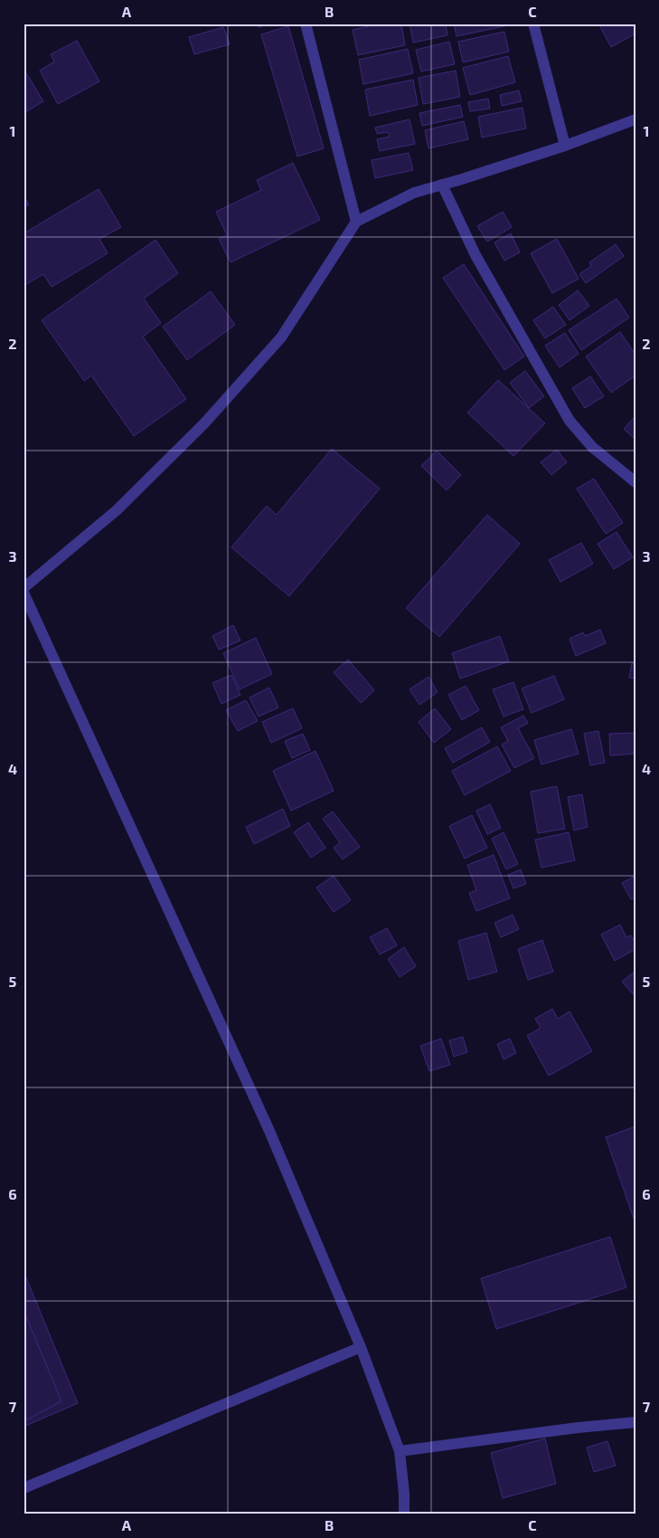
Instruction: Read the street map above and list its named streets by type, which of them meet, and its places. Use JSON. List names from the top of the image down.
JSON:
{
  "grid": {
    "columns": ["A", "B", "C"],
    "rows": [
      "1",
      "2",
      "3",
      "4",
      "5",
      "6",
      "7"
    ]
  }
}
